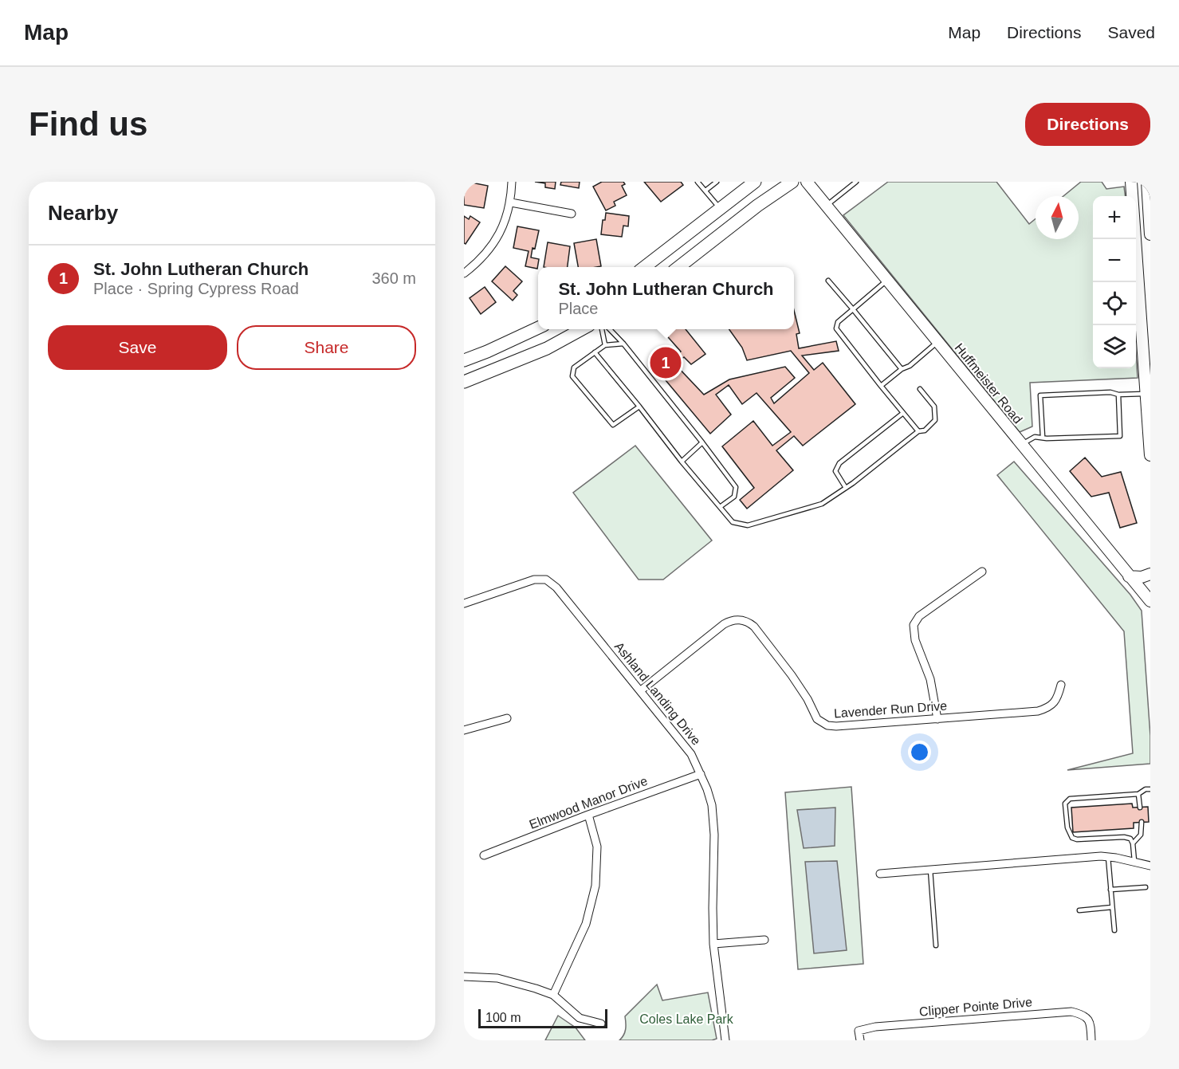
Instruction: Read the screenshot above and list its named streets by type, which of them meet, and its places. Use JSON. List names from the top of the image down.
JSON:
{
  "streets": {
    "street": [
      "Huffmeister Road",
      "Ashland Landing Drive",
      "Lavender Run Drive",
      "Elmwood Manor Drive",
      "Clipper Pointe Drive"
    ]
  },
  "crossings": [
    ["Ashland Landing Drive", "Lavender Run Drive"],
    ["Ashland Landing Drive", "Elmwood Manor Drive"]
  ],
  "parks": ["Coles Lake Park"],
  "scale_bar": "100 m",
  "north": "top",
  "page": {
    "header": "Map",
    "nav": ["Map", "Directions", "Saved"],
    "buttons": [
      "Directions",
      ["Save", "Share"]
    ],
    "title": "Find us",
    "heading": "Nearby",
    "map_buttons": ["+", "−"],
    "list": [
      {
        "mark": "1",
        "name": "St. John Lutheran Church",
        "note": "Place · Spring Cypress Road",
        "value": "360 m"
      }
    ],
    "popup": ["St. John Lutheran Church", "Place"],
    "pins": "1",
    "scale": "100 m"
  }
}
